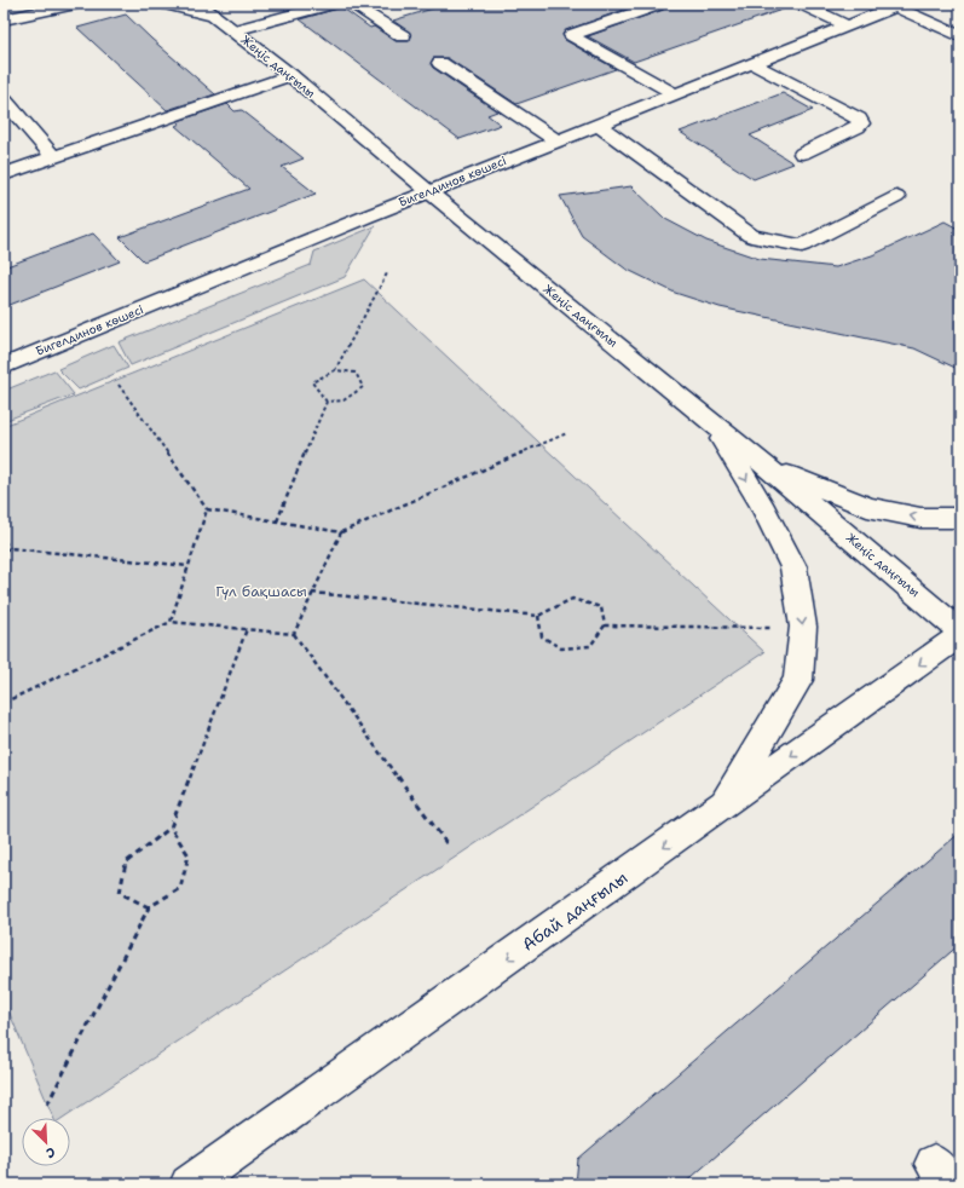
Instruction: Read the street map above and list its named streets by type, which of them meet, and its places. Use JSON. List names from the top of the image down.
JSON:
{
  "streets": {
    "main road": ["Жеңіс даңғылы", "Бигелдинов көшесі", "Абай даңғылы"]
  },
  "crossings": [
    ["Жеңіс даңғылы", "Бигелдинов көшесі"]
  ],
  "one_way": ["Абай даңғылы"],
  "parks": ["Гүл бақшасы"],
  "north": "bottom right"
}
